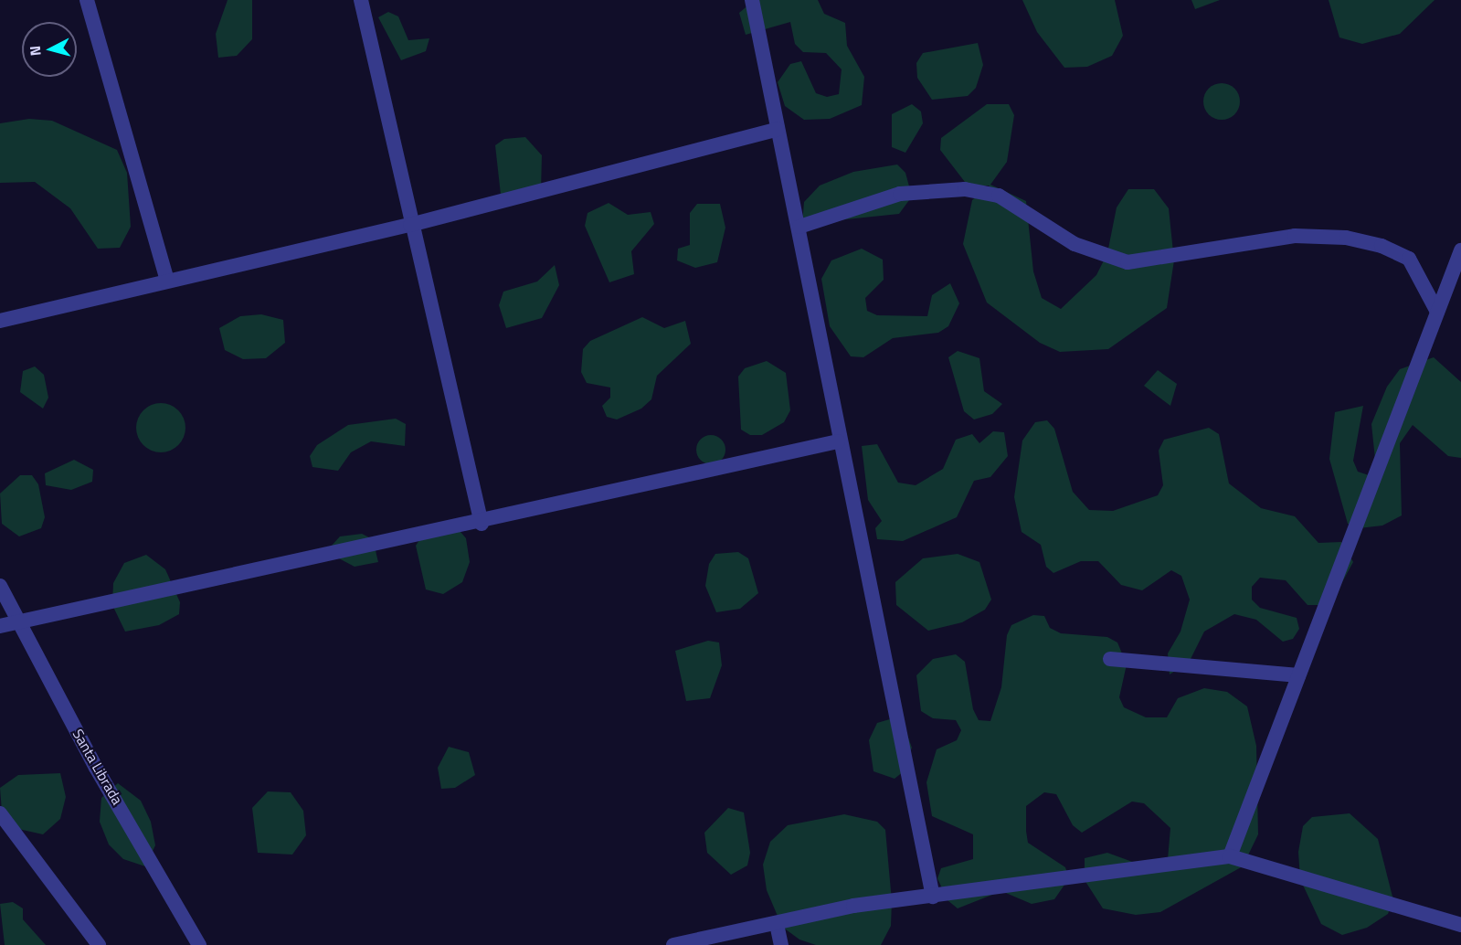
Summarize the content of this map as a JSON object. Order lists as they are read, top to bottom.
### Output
{
  "streets": {
    "street": ["Santa Librada"]
  },
  "north": "left"
}
